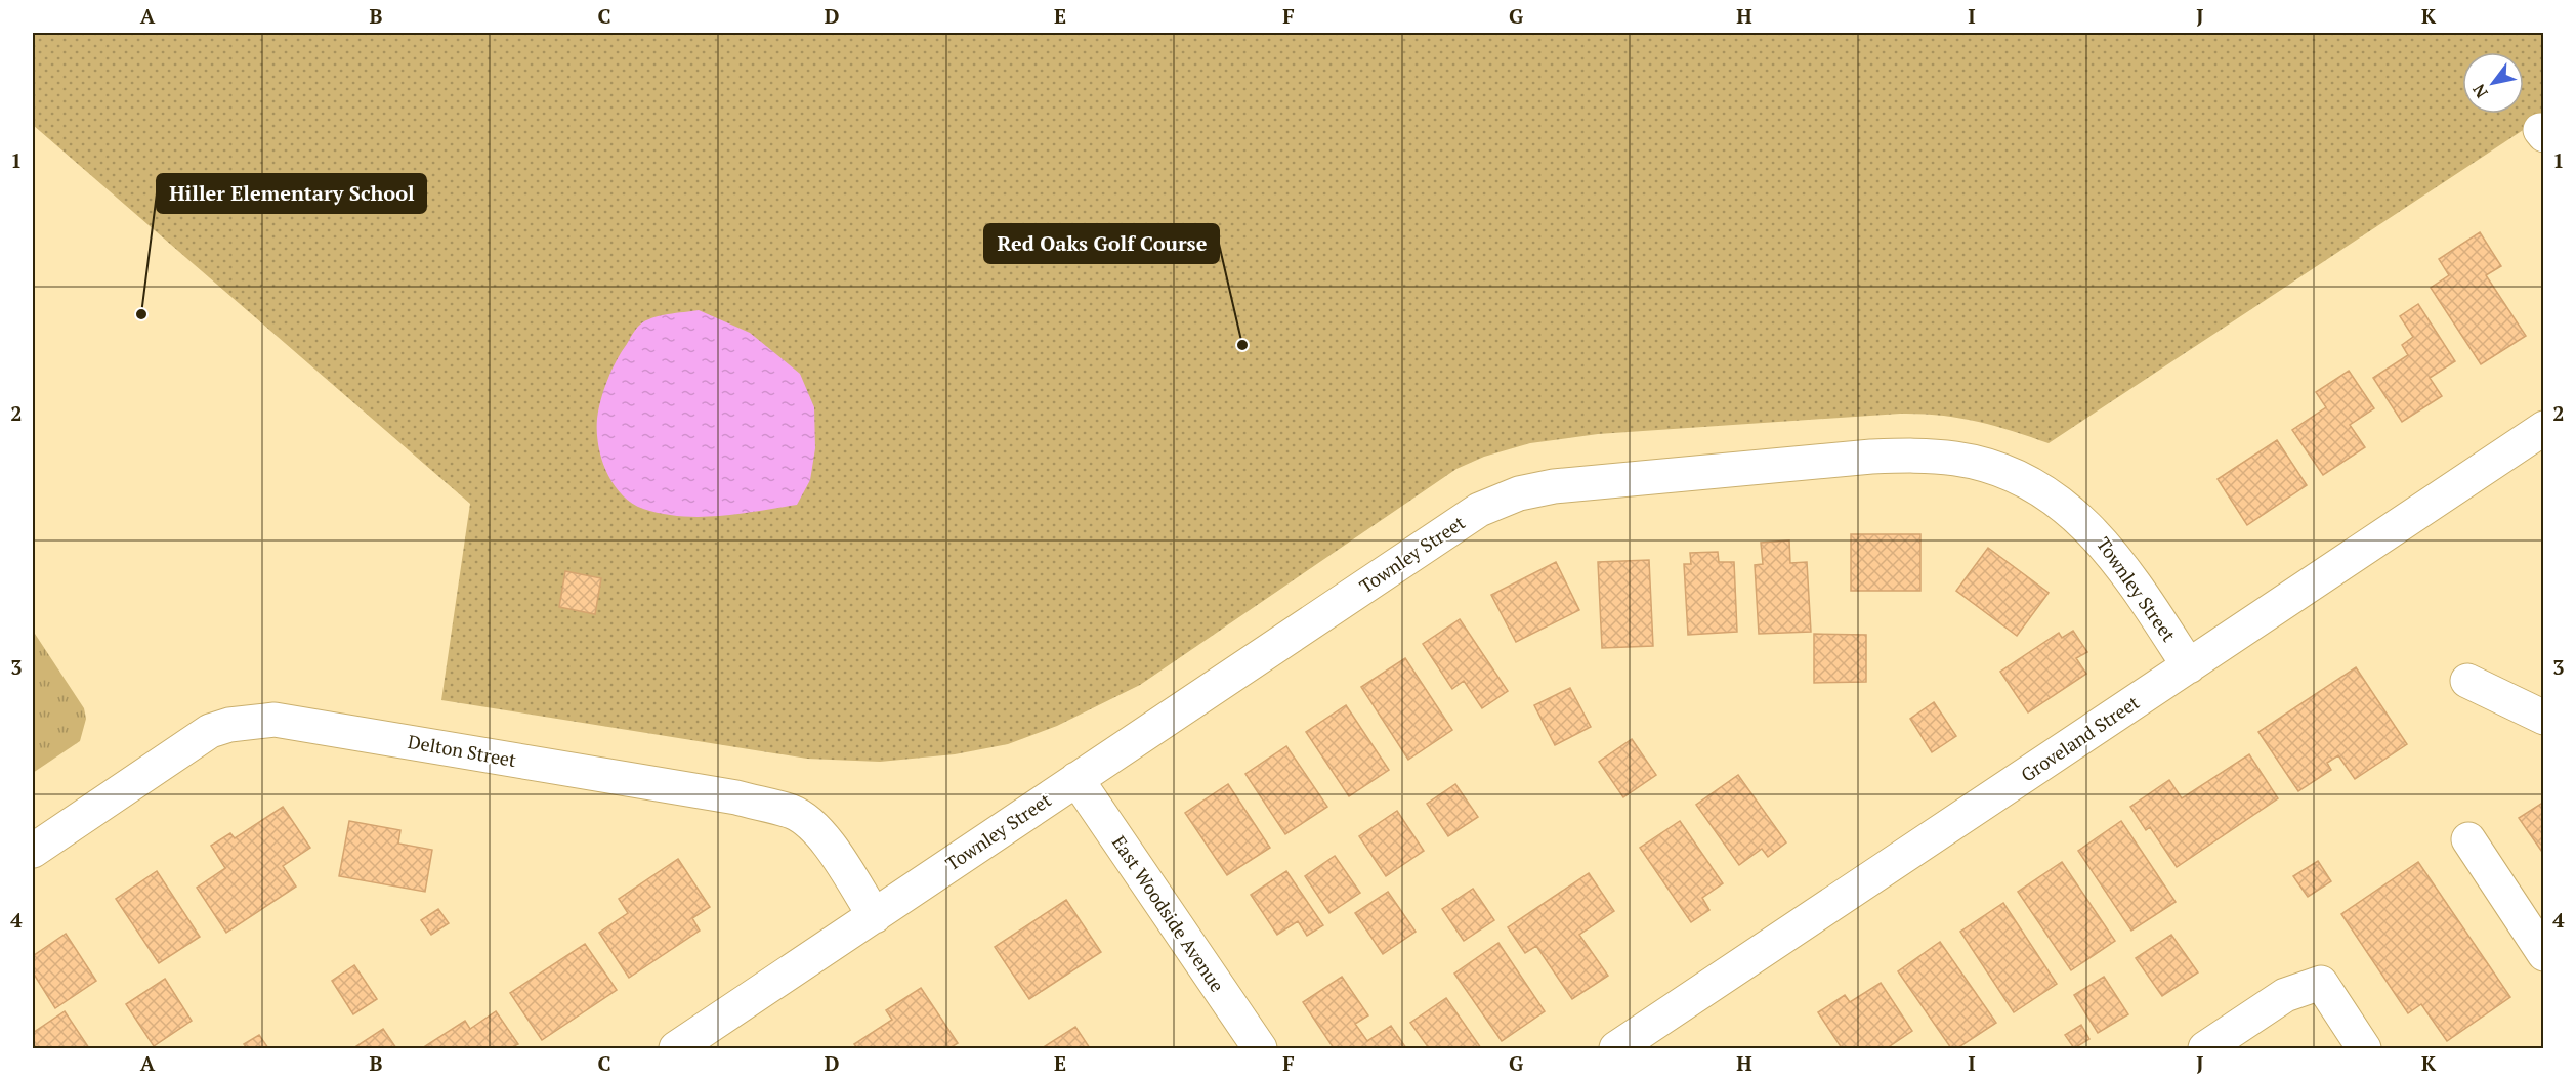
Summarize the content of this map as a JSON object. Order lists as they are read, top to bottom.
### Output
{
  "streets": {
    "street": [
      "Townley Street",
      "Groveland Street",
      "Delton Street",
      "East Woodside Avenue"
    ]
  },
  "crossings": [
    ["Townley Street", "Groveland Street"],
    ["Townley Street", "Delton Street"],
    ["Townley Street", "East Woodside Avenue"]
  ],
  "places": ["Hiller Elementary School", "Red Oaks Golf Course"],
  "north": "bottom left",
  "grid": {
    "columns": [
      "A",
      "B",
      "C",
      "D",
      "E",
      "F",
      "G",
      "H",
      "I",
      "J",
      "K"
    ],
    "rows": [
      "1",
      "2",
      "3",
      "4"
    ]
  }
}
